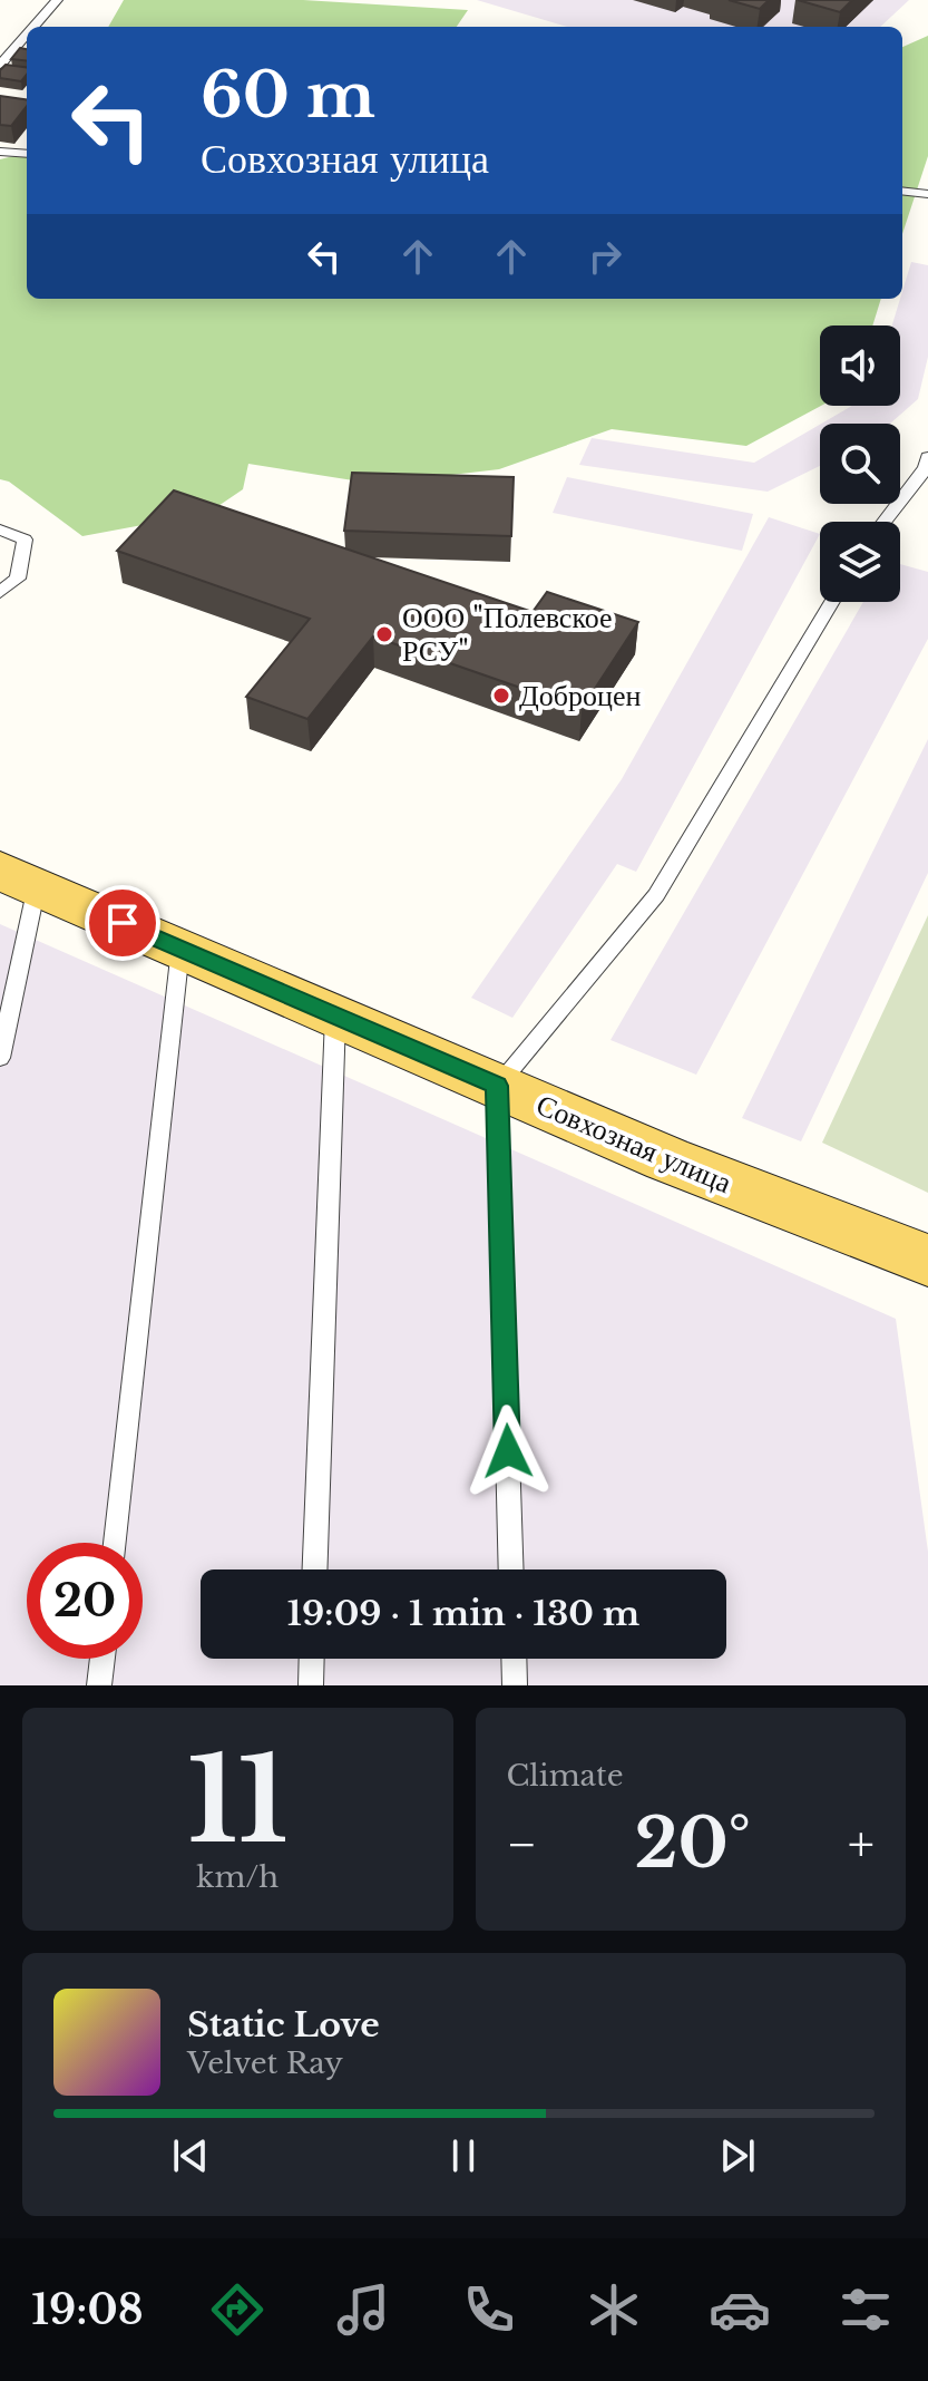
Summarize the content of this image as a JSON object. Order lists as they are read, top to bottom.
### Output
{
  "streets": {
    "main road": ["Совхозная улица"]
  },
  "places": ["ООО \"Полевское РСУ\"", "Доброцен"],
  "page": {
    "turn": ["60 m", "Совхозная улица"],
    "limit": "20",
    "trip": "19:09 · 1 min · 130 m",
    "tile": [
      ["11", "km/h"],
      "Climate"
    ],
    "heat": ["−", "20°", "+"],
    "song": ["Static Love", "Velvet Ray"],
    "tabs": "19:08"
  }
}
